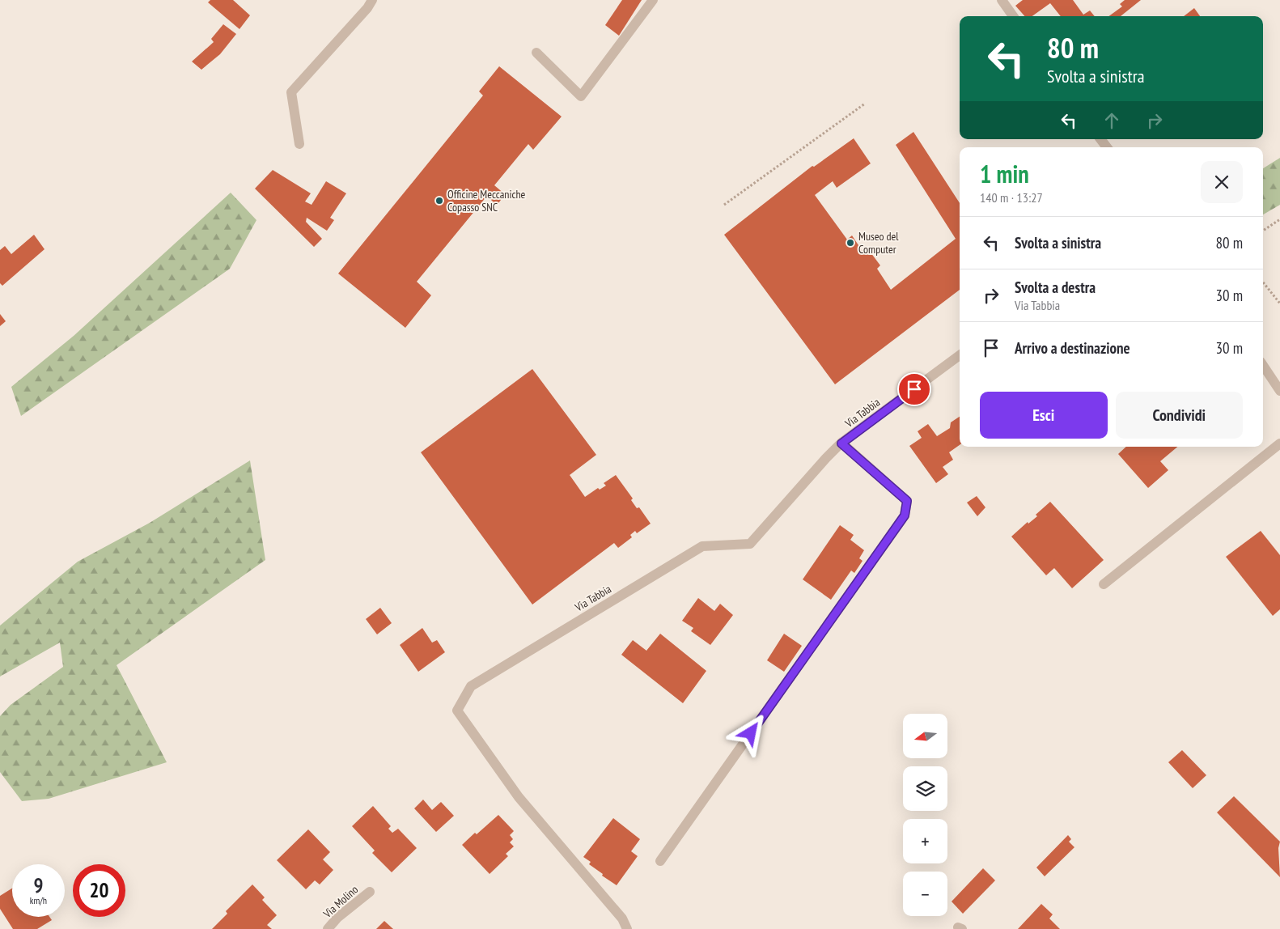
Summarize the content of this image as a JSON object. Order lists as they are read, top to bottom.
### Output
{
  "streets": {
    "street": ["Via Tabbia", "Via Molino"]
  },
  "places": ["Officine Meccaniche Copasso SNC", "Museo del Computer"],
  "north": "left",
  "page": {
    "turn": ["80 m", "Svolta a sinistra"],
    "heading": ["1 min", "140 m · 13:27"],
    "list": [
      {
        "name": "Svolta a sinistra",
        "value": "80 m"
      },
      {
        "name": "Svolta a destra",
        "note": "Via Tabbia",
        "value": "30 m"
      },
      {
        "name": "Arrivo a destinazione",
        "value": "30 m"
      }
    ],
    "buttons": ["Esci", "Condividi"],
    "map_buttons": ["+", "−"],
    "speed": "9 km/h",
    "limit": "20"
  }
}
